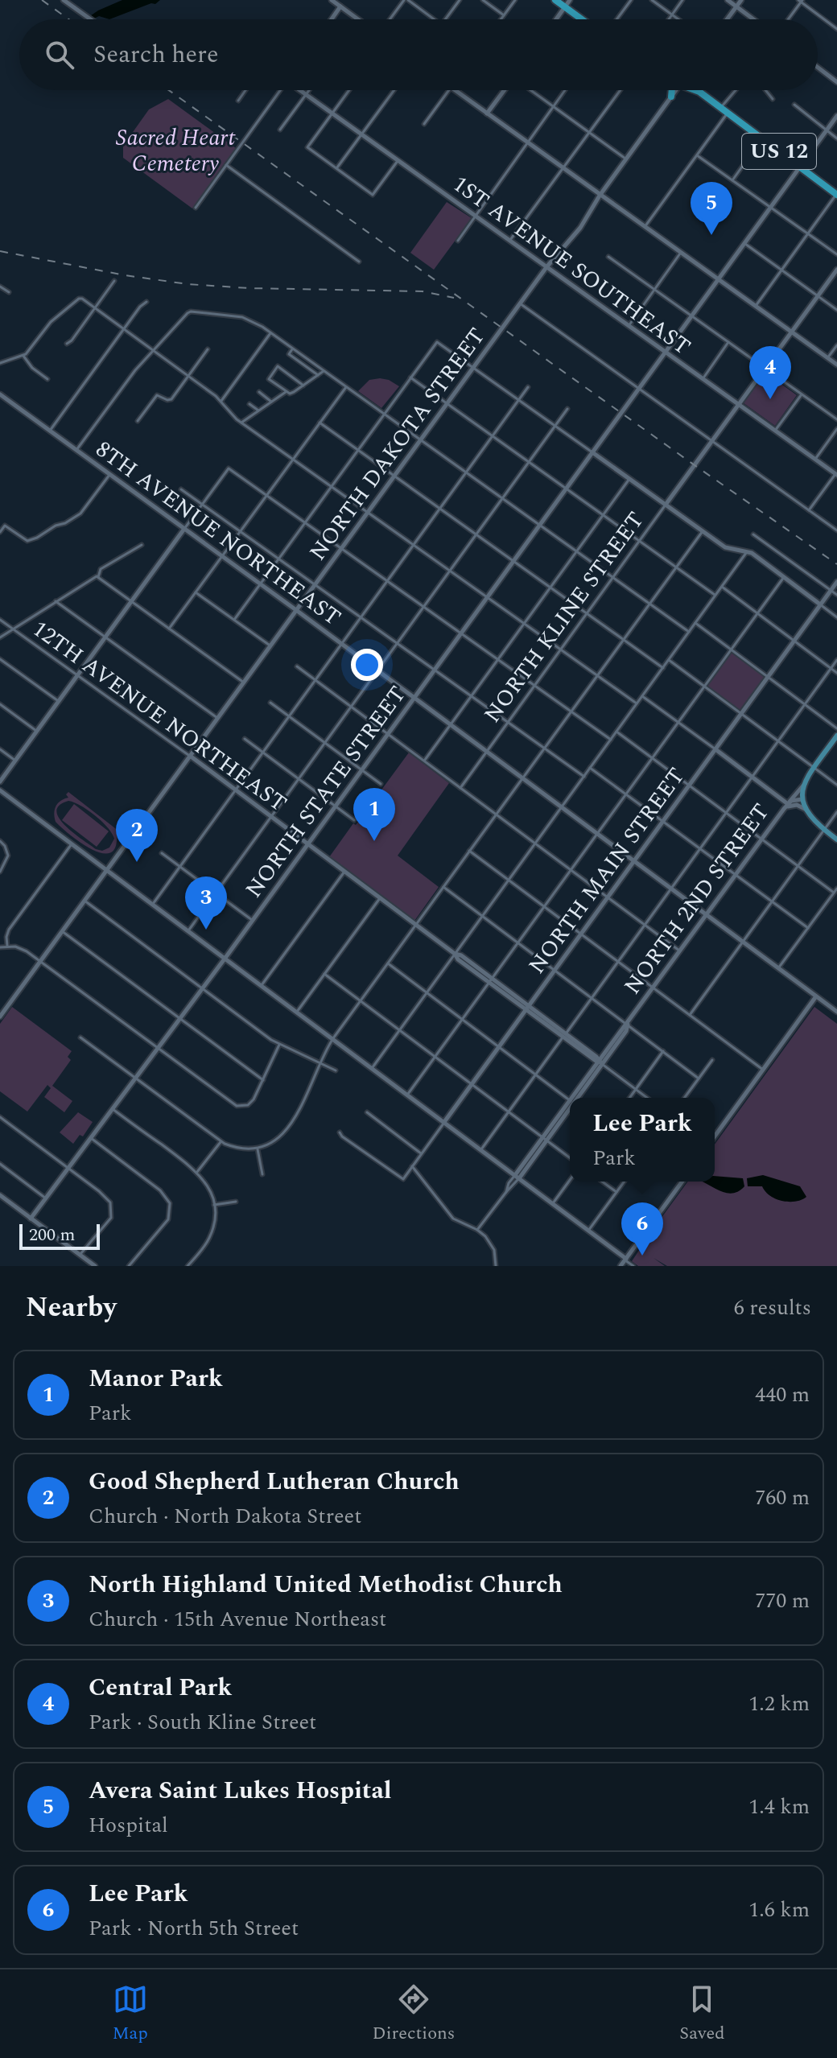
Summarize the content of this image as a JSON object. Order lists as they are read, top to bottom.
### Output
{
  "streets": {
    "highway": ["US 12"],
    "main road": ["NORTH 2ND STREET"],
    "street": [
      "1ST AVENUE SOUTHEAST",
      "NORTH DAKOTA STREET",
      "8TH AVENUE NORTHEAST",
      "NORTH KLINE STREET",
      "12TH AVENUE NORTHEAST",
      "NORTH STATE STREET",
      "NORTH MAIN STREET"
    ]
  },
  "crossings": [
    ["US 12", "NORTH STATE STREET"],
    ["1ST AVENUE SOUTHEAST", "NORTH DAKOTA STREET"],
    ["1ST AVENUE SOUTHEAST", "NORTH KLINE STREET"],
    ["1ST AVENUE SOUTHEAST", "NORTH STATE STREET"],
    ["NORTH DAKOTA STREET", "8TH AVENUE NORTHEAST"],
    ["NORTH DAKOTA STREET", "12TH AVENUE NORTHEAST"],
    ["8TH AVENUE NORTHEAST", "NORTH KLINE STREET"],
    ["8TH AVENUE NORTHEAST", "NORTH STATE STREET"],
    ["8TH AVENUE NORTHEAST", "NORTH MAIN STREET"],
    ["8TH AVENUE NORTHEAST", "NORTH 2ND STREET"],
    ["12TH AVENUE NORTHEAST", "NORTH STATE STREET"],
    ["12TH AVENUE NORTHEAST", "NORTH MAIN STREET"],
    ["12TH AVENUE NORTHEAST", "NORTH 2ND STREET"]
  ],
  "parks": ["Sacred Heart Cemetery"],
  "scale_bar": "200 m",
  "page": {
    "search": "Search here",
    "pins": [
      "5",
      "4",
      "1",
      "2",
      "3",
      "6"
    ],
    "popup": ["Lee Park", "Park"],
    "scale": "200 m",
    "heading": ["Nearby", "6 results"],
    "list": [
      {
        "mark": "1",
        "name": "Manor Park",
        "note": "Park",
        "value": "440 m"
      },
      {
        "mark": "2",
        "name": "Good Shepherd Lutheran Church",
        "note": "Church · North Dakota Street",
        "value": "760 m"
      },
      {
        "mark": "3",
        "name": "North Highland United Methodist Church",
        "note": "Church · 15th Avenue Northeast",
        "value": "770 m"
      },
      {
        "mark": "4",
        "name": "Central Park",
        "note": "Park · South Kline Street",
        "value": "1.2 km"
      },
      {
        "mark": "5",
        "name": "Avera Saint Lukes Hospital",
        "note": "Hospital",
        "value": "1.4 km"
      },
      {
        "mark": "6",
        "name": "Lee Park",
        "note": "Park · North 5th Street",
        "value": "1.6 km"
      }
    ],
    "nav": ["Map", "Directions", "Saved"]
  }
}
